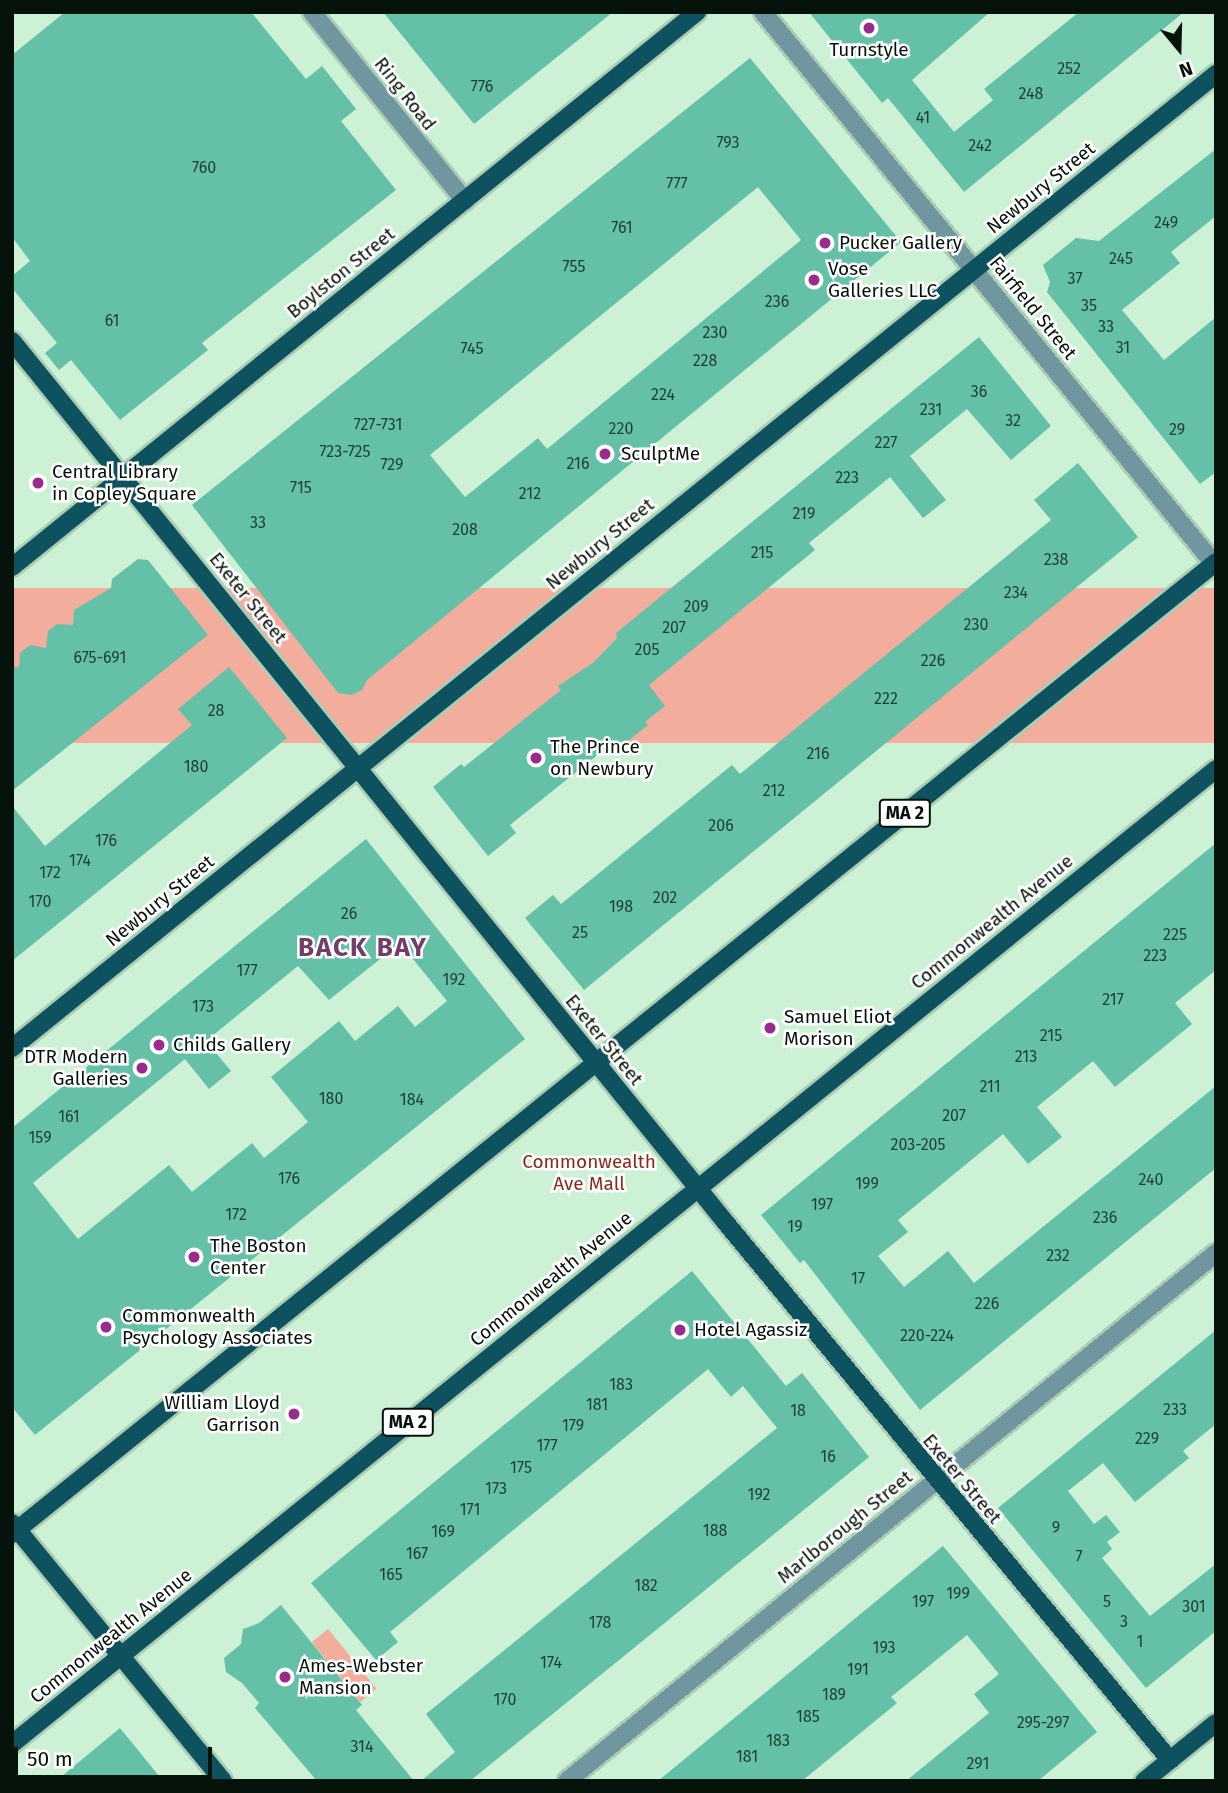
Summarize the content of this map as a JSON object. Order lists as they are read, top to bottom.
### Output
{
  "streets": {
    "main road": [
      "Newbury Street",
      "Boylston Street",
      "Exeter Street",
      "MA 2",
      "Commonwealth Avenue"
    ],
    "street": ["Ring Road", "Fairfield Street", "Marlborough Street"]
  },
  "crossings": [
    ["Ring Road", "Boylston Street"],
    ["Newbury Street", "Fairfield Street"],
    ["Newbury Street", "Exeter Street"],
    ["Boylston Street", "Exeter Street"],
    ["Fairfield Street", "MA 2"],
    ["Exeter Street", "MA 2"],
    ["Exeter Street", "Commonwealth Avenue"],
    ["Exeter Street", "Marlborough Street"]
  ],
  "districts": ["BACK BAY"],
  "parks": ["Commonwealth Ave Mall"],
  "places": [
    "Turnstyle",
    "Pucker Gallery",
    "Vose Galleries LLC",
    "SculptMe",
    "Central Library in Copley Square",
    "The Prince on Newbury",
    "Samuel Eliot Morison",
    "Childs Gallery",
    "DTR Modern Galleries",
    "The Boston Center",
    "Commonwealth Psychology Associates",
    "Hotel Agassiz",
    "William Lloyd Garrison",
    "Ames-Webster Mansion"
  ],
  "house_numbers": [
    "252",
    "776",
    "248",
    "41",
    "793",
    "242",
    "760",
    "777",
    "249",
    "761",
    "245",
    "755",
    "37",
    "236",
    "35",
    "61",
    "33",
    "230",
    "31",
    "745",
    "228",
    "36",
    "224",
    "231",
    "32",
    "727-731",
    "220",
    "29",
    "227",
    "723-725",
    "216",
    "729",
    "223",
    "715",
    "212",
    "219",
    "33",
    "208",
    "215",
    "238",
    "234",
    "209",
    "230",
    "207",
    "205",
    "675-691",
    "226",
    "222",
    "28",
    "216",
    "180",
    "212",
    "206",
    "176",
    "174",
    "172",
    "202",
    "170",
    "198",
    "26",
    "25",
    "225",
    "223",
    "177",
    "192",
    "217",
    "173",
    "215",
    "213",
    "211",
    "180",
    "184",
    "207",
    "161",
    "159",
    "203-205",
    "176",
    "240",
    "199",
    "197",
    "172",
    "236",
    "19",
    "232",
    "17",
    "226",
    "220-224",
    "183",
    "181",
    "233",
    "18",
    "179",
    "229",
    "177",
    "16",
    "175",
    "173",
    "192",
    "171",
    "9",
    "188",
    "169",
    "167",
    "7",
    "165",
    "182",
    "199",
    "197",
    "5",
    "301",
    "3",
    "178",
    "1",
    "193",
    "174",
    "191",
    "189",
    "170",
    "185",
    "295-297",
    "183",
    "314",
    "181",
    "291"
  ],
  "scale_bar": "50 m",
  "north": "bottom"
}
